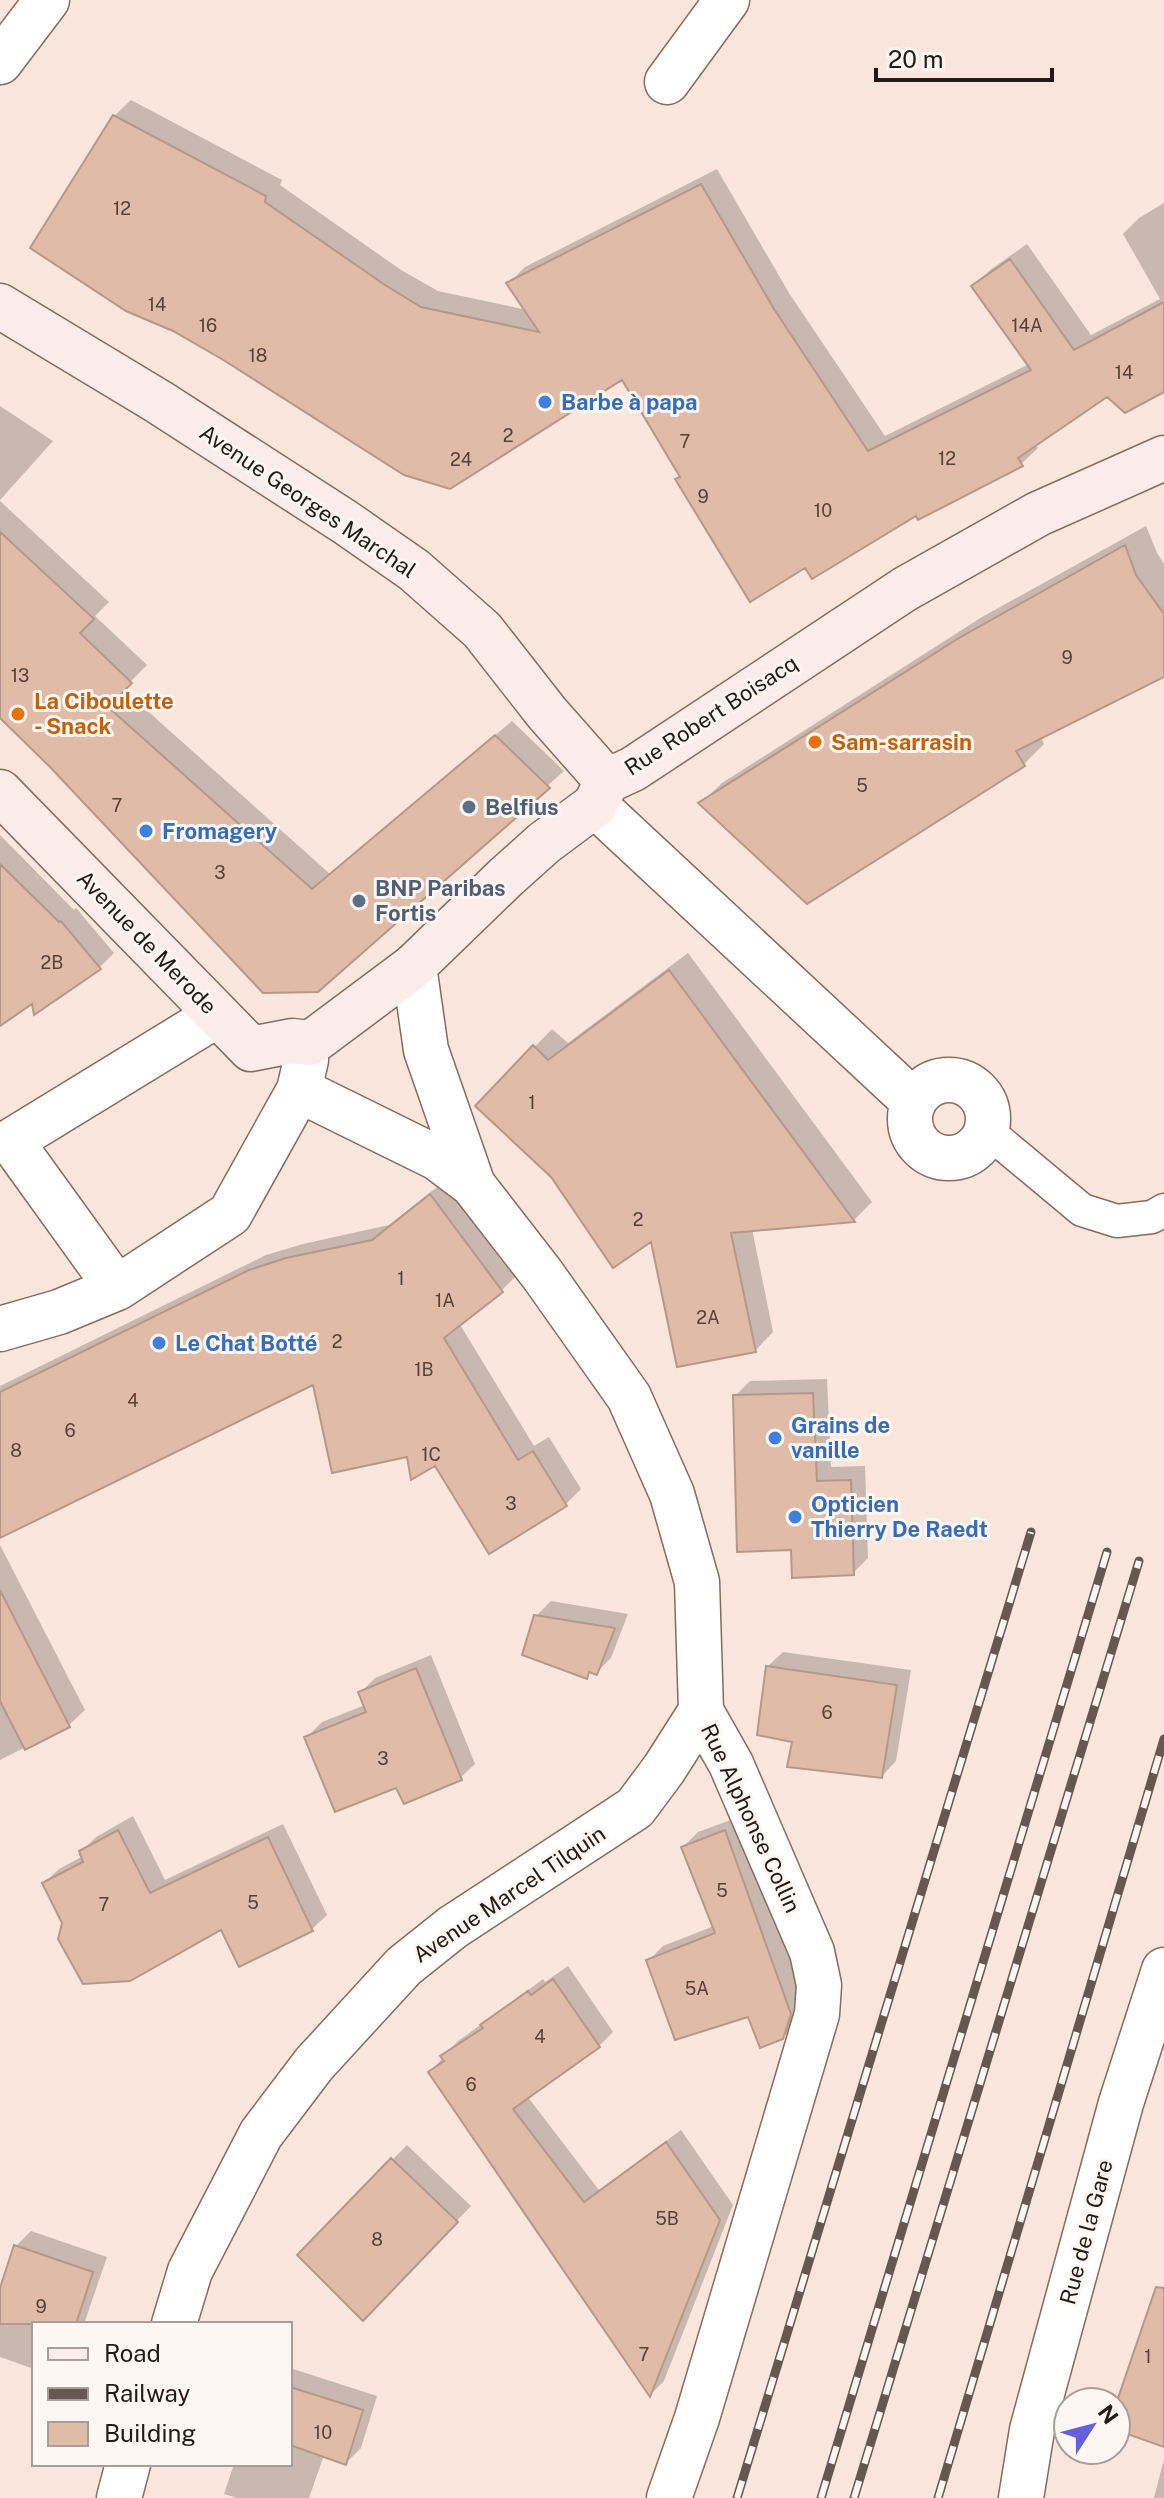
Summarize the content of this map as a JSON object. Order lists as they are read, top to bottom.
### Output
{
  "streets": {
    "street": [
      "Avenue Georges Marchal",
      "Rue Robert Boisacq",
      "Avenue de Merode",
      "Rue Alphonse Collin",
      "Avenue Marcel Tilquin",
      "Rue de la Gare"
    ]
  },
  "crossings": [
    ["Avenue Georges Marchal", "Rue Robert Boisacq"],
    ["Rue Robert Boisacq", "Avenue de Merode"],
    ["Rue Alphonse Collin", "Avenue Marcel Tilquin"]
  ],
  "places": [
    "Barbe à papa",
    "La Ciboulette - Snack",
    "Sam-sarrasin",
    "Belfius",
    "Fromagery",
    "BNP Paribas Fortis",
    "Le Chat Botté",
    "Grains de vanille",
    "Opticien Thierry De Raedt"
  ],
  "house_numbers": [
    "12",
    "14",
    "16",
    "14A",
    "18",
    "14",
    "2",
    "7",
    "12",
    "24",
    "9",
    "10",
    "9",
    "13",
    "5",
    "7",
    "3",
    "2B",
    "1",
    "2",
    "1",
    "1A",
    "2A",
    "2",
    "1B",
    "4",
    "6",
    "8",
    "1C",
    "3",
    "6",
    "3",
    "5",
    "5",
    "7",
    "5A",
    "4",
    "6",
    "5B",
    "8",
    "9",
    "7",
    "1",
    "10"
  ],
  "legend": ["Road", "Railway", "Building"],
  "scale_bar": "20 m",
  "north": "top right"
}
